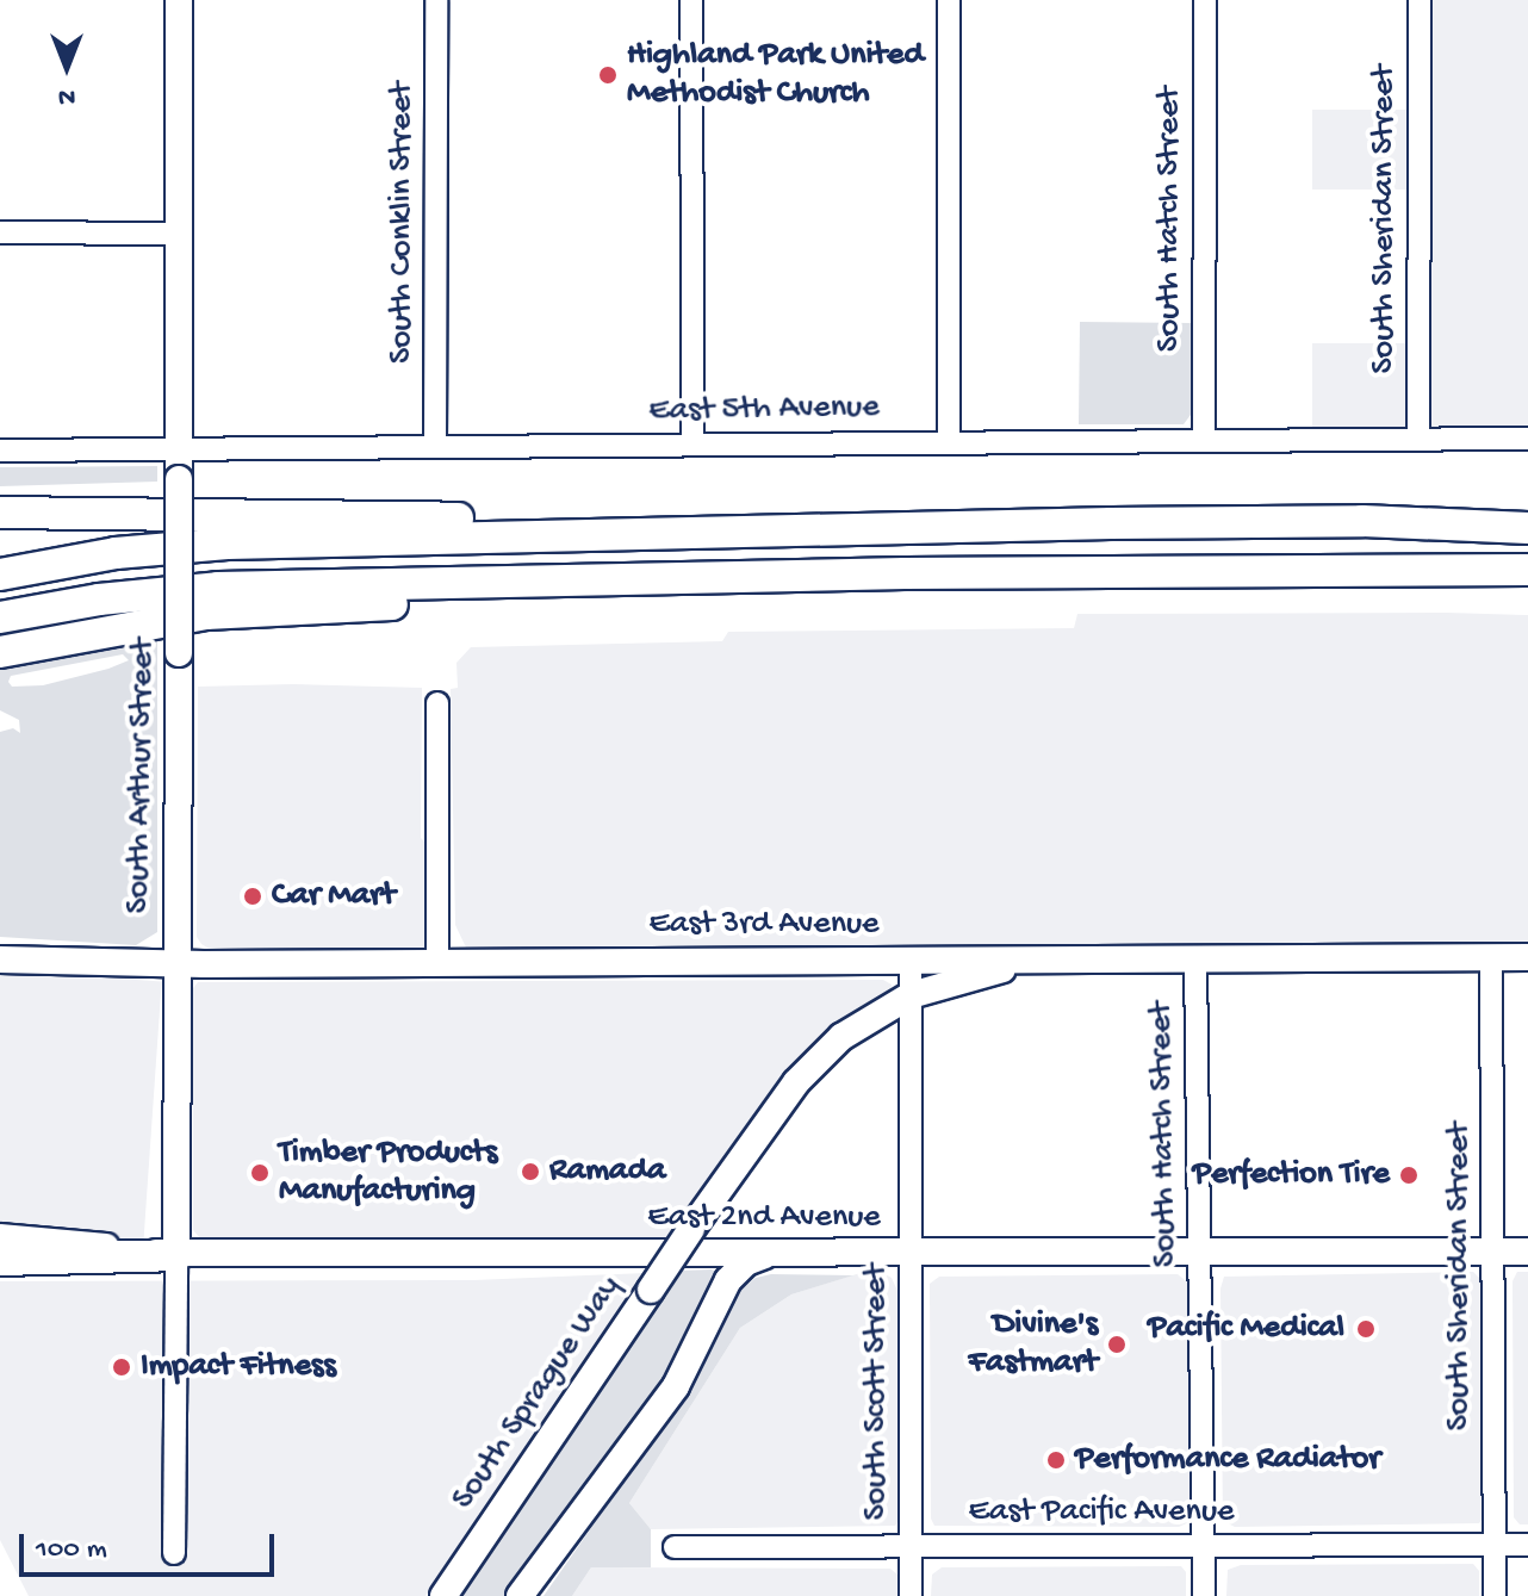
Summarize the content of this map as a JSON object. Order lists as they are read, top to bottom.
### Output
{
  "streets": {
    "main road": [
      "South Arthur Street",
      "East 3rd Avenue",
      "East 2nd Avenue",
      "South Sprague Way"
    ],
    "street": [
      "South Hatch Street",
      "South Sheridan Street",
      "South Conklin Street",
      "East 5th Avenue",
      "South Scott Street",
      "East Pacific Avenue"
    ]
  },
  "crossings": [
    ["South Hatch Street", "East 5th Avenue"],
    ["South Hatch Street", "East 3rd Avenue"],
    ["South Hatch Street", "East 2nd Avenue"],
    ["South Hatch Street", "East Pacific Avenue"],
    ["South Sheridan Street", "East 5th Avenue"],
    ["South Sheridan Street", "East 3rd Avenue"],
    ["South Sheridan Street", "East 2nd Avenue"],
    ["South Sheridan Street", "East Pacific Avenue"],
    ["South Conklin Street", "East 5th Avenue"],
    ["East 5th Avenue", "South Arthur Street"],
    ["South Arthur Street", "East 3rd Avenue"],
    ["South Arthur Street", "East 2nd Avenue"],
    ["East 3rd Avenue", "South Scott Street"],
    ["East 3rd Avenue", "South Sprague Way"],
    ["East 2nd Avenue", "South Scott Street"],
    ["South Scott Street", "South Sprague Way"],
    ["South Scott Street", "East Pacific Avenue"]
  ],
  "places": [
    "Highland Park United Methodist Church",
    "Car Mart",
    "Ramada",
    "Timber Products Manufacturing",
    "Perfection Tire",
    "Pacific Medical",
    "Divine's Fastmart",
    "Impact Fitness",
    "Performance Radiator"
  ],
  "scale_bar": "100 m",
  "north": "bottom"
}
